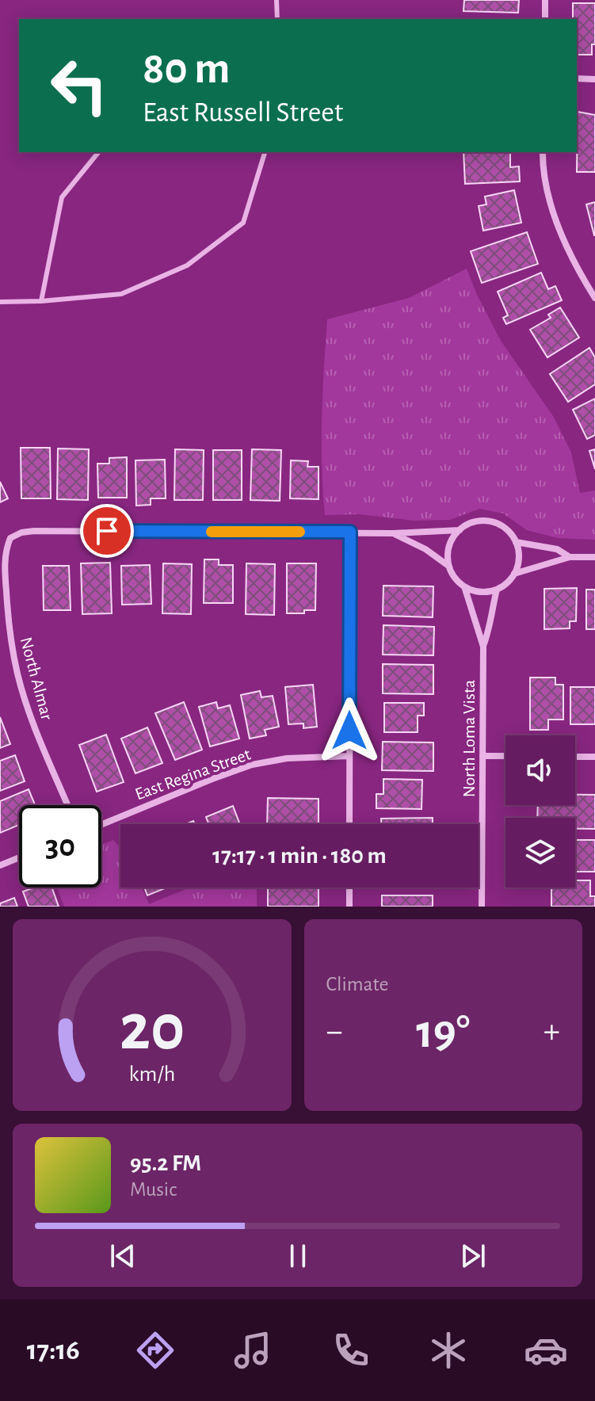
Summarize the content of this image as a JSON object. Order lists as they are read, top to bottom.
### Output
{
  "streets": {
    "street": ["North Almar", "North Loma Vista", "East Regina Street"]
  },
  "page": {
    "turn": ["80 m", "East Russell Street"],
    "limit": "30",
    "trip": "17:17 · 1 min · 180 m",
    "tile": "Climate",
    "heat": ["−", "19°", "+"],
    "song": ["95.2 FM", "Music"],
    "tabs": "17:16",
    "gauge": ["20", "km/h"]
  }
}
